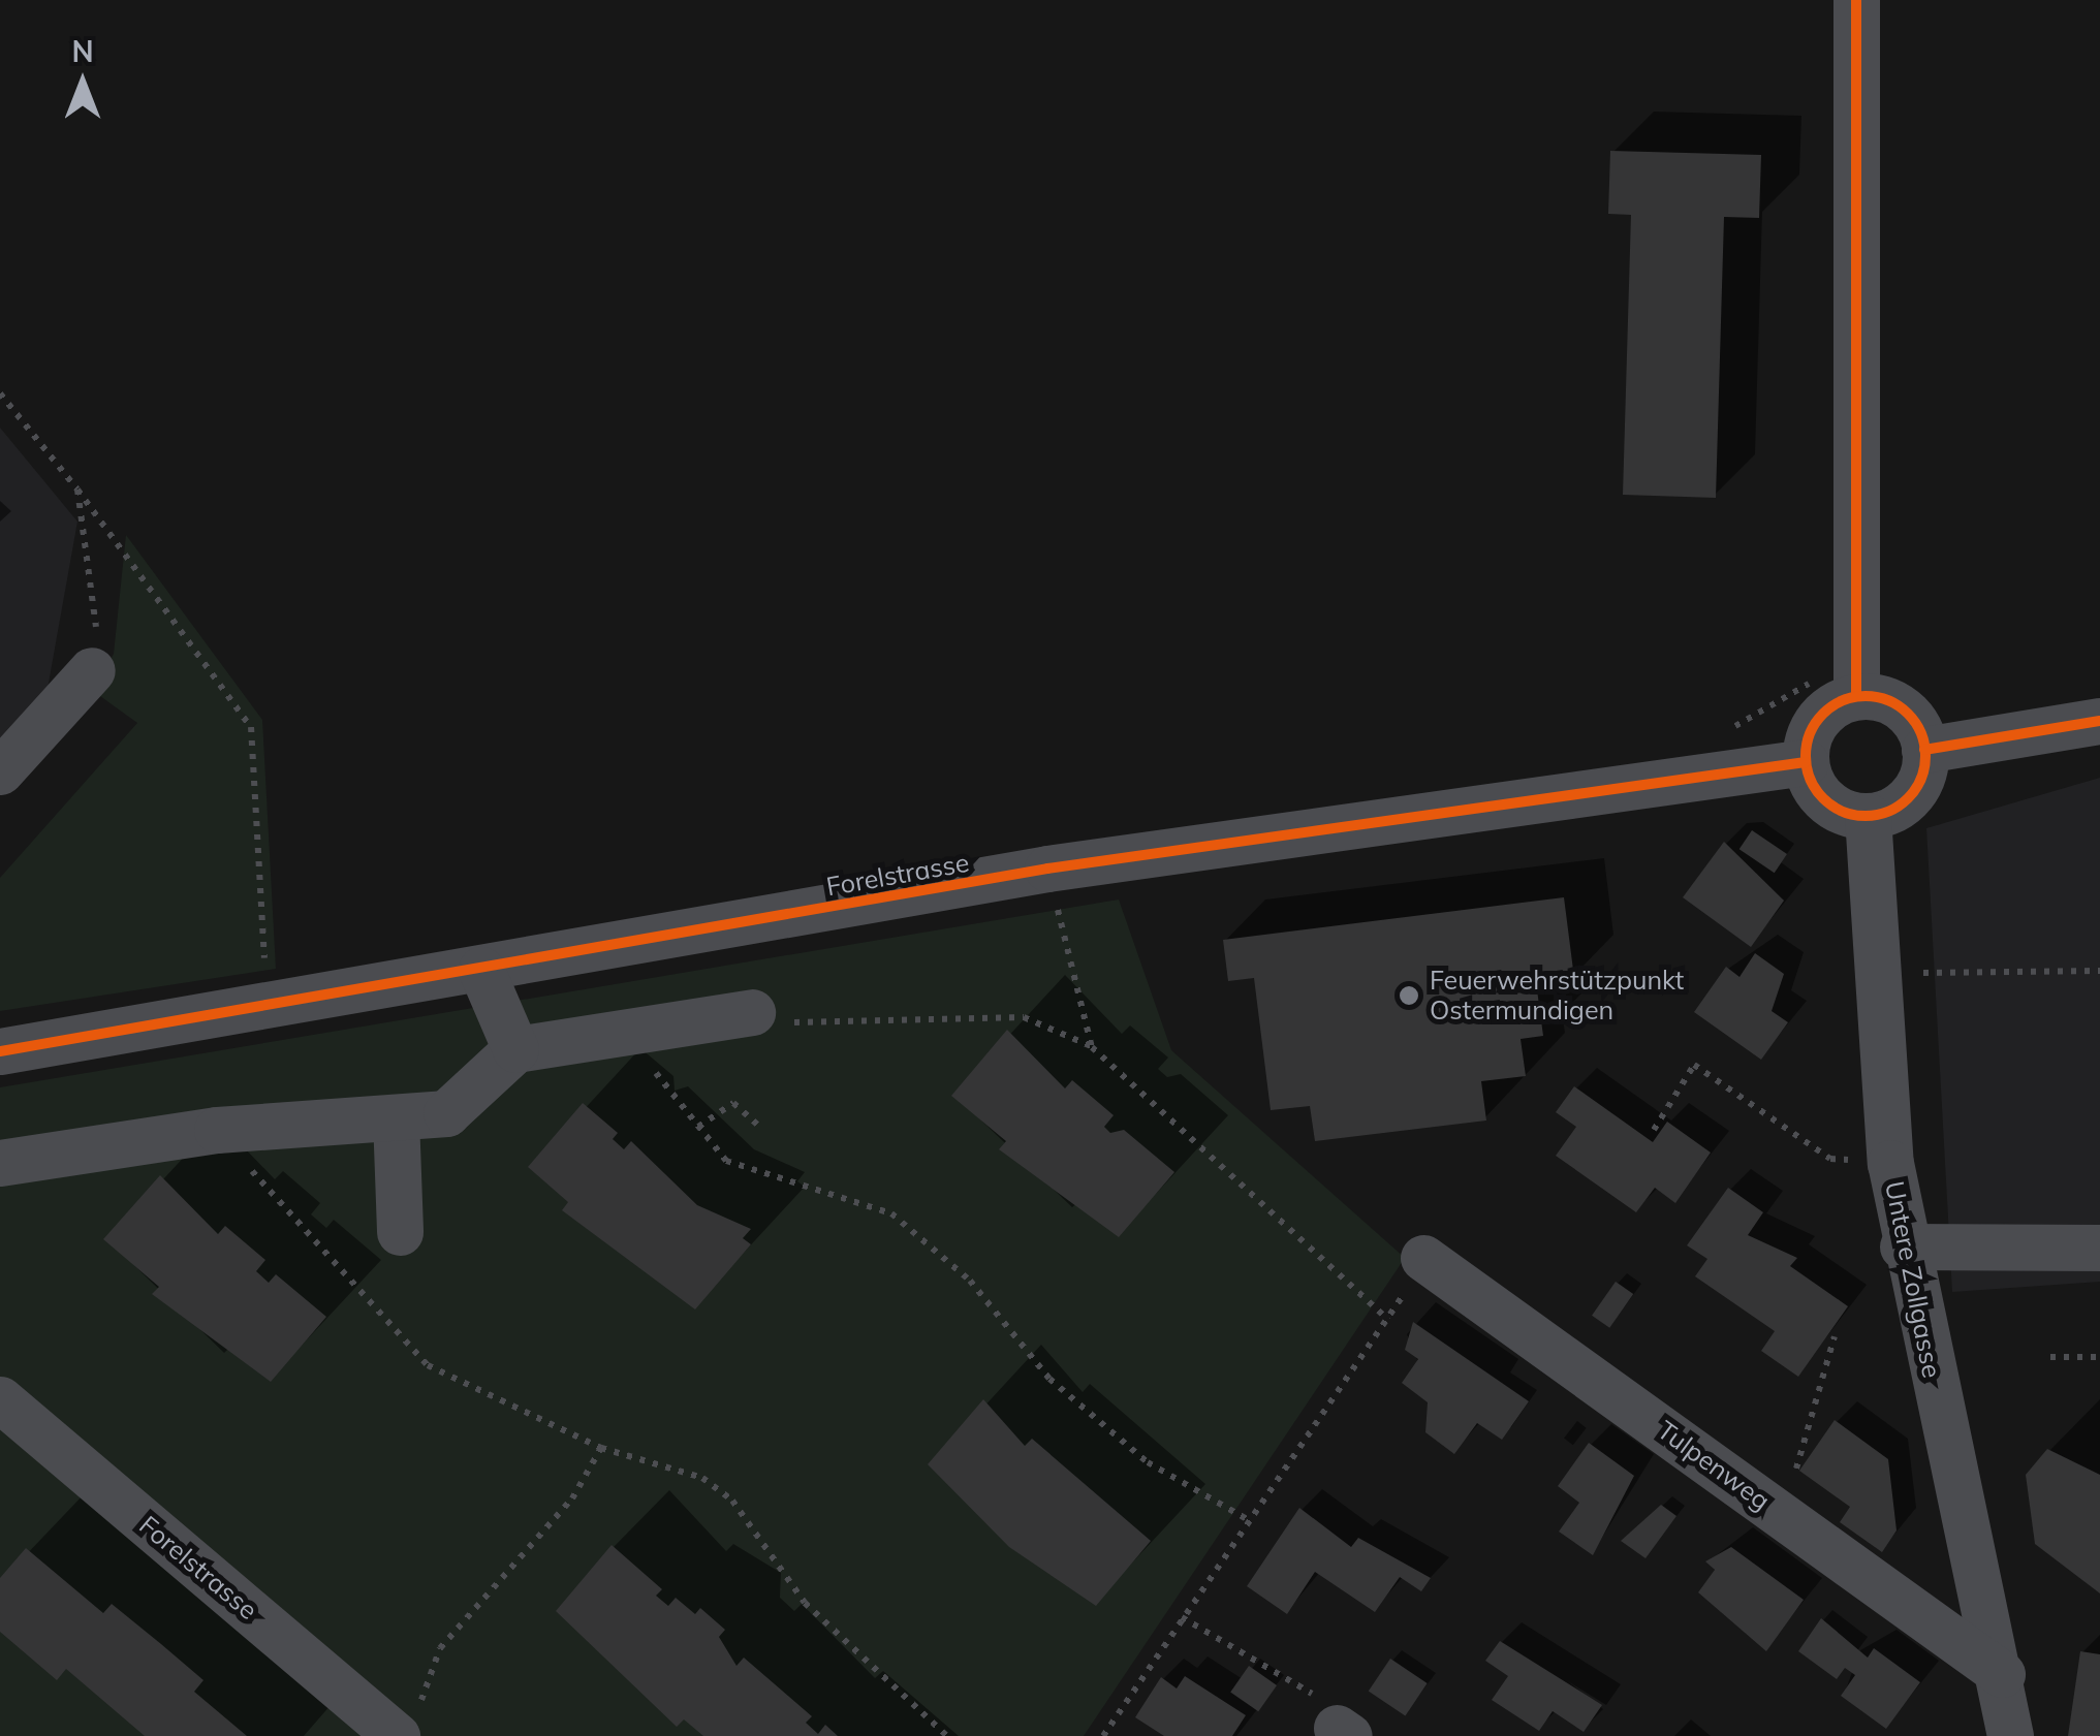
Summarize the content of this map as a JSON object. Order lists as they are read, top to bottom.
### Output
{
  "streets": {
    "street": ["Forelstrasse", "Untere Zollgasse", "Tulpenweg"]
  },
  "crossings": [
    ["Forelstrasse", "Untere Zollgasse"],
    ["Untere Zollgasse", "Tulpenweg"]
  ],
  "places": ["Feuerwehrstützpunkt Ostermundigen"],
  "north": "top"
}
